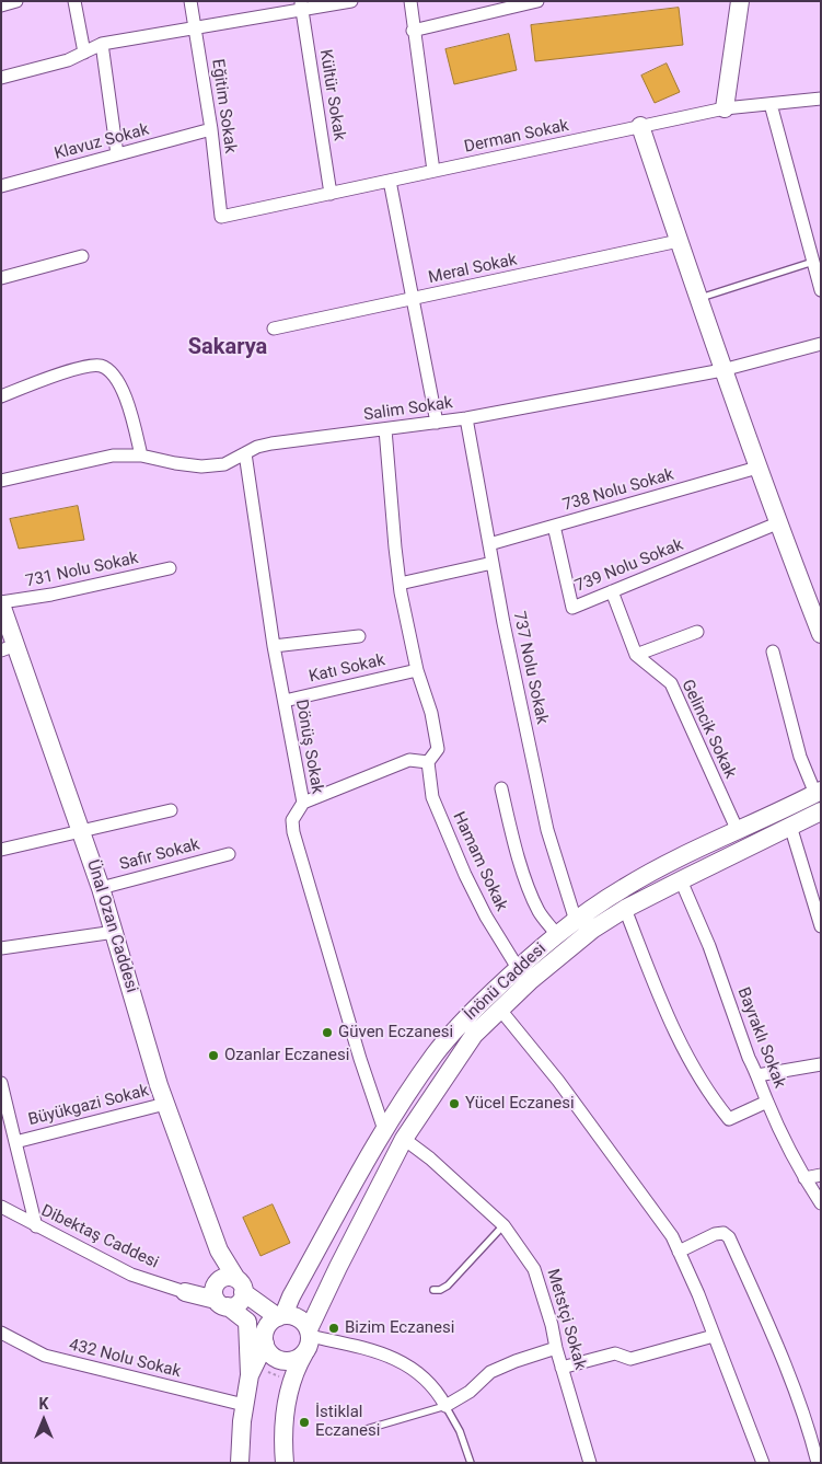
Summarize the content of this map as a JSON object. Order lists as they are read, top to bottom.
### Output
{
  "streets": {
    "main road": ["Ünal Ozan Caddesi", "İnönü Caddesi"],
    "street": [
      "Kültür Sokak",
      "Eğitim Sokak",
      "Derman Sokak",
      "Klavuz Sokak",
      "Meral Sokak",
      "Salim Sokak",
      "738 Nolu Sokak",
      "739 Nolu Sokak",
      "731 Nolu Sokak",
      "737 Nolu Sokak",
      "Katı Sokak",
      "Gelincik Sokak",
      "Dönüş Sokak",
      "Safir Sokak",
      "Hamam Sokak",
      "Bayraklı Sokak",
      "Büyükgazi Sokak",
      "Dibektaş Caddesi",
      "Metstçi Sokak",
      "432 Nolu Sokak"
    ]
  },
  "crossings": [
    ["Kültür Sokak", "Derman Sokak"],
    ["Eğitim Sokak", "Derman Sokak"],
    ["Eğitim Sokak", "Klavuz Sokak"],
    ["Salim Sokak", "737 Nolu Sokak"],
    ["Salim Sokak", "Dönüş Sokak"],
    ["738 Nolu Sokak", "739 Nolu Sokak"],
    ["738 Nolu Sokak", "737 Nolu Sokak"],
    ["731 Nolu Sokak", "Ünal Ozan Caddesi"],
    ["737 Nolu Sokak", "İnönü Caddesi"],
    ["Katı Sokak", "Dönüş Sokak"],
    ["Gelincik Sokak", "İnönü Caddesi"],
    ["Dönüş Sokak", "İnönü Caddesi"],
    ["Safir Sokak", "Ünal Ozan Caddesi"],
    ["Hamam Sokak", "İnönü Caddesi"],
    ["Ünal Ozan Caddesi", "Büyükgazi Sokak"],
    ["İnönü Caddesi", "Bayraklı Sokak"],
    ["İnönü Caddesi", "Metstçi Sokak"]
  ],
  "districts": ["Sakarya"],
  "places": [
    "Güven Eczanesi",
    "Ozanlar Eczanesi",
    "Yücel Eczanesi",
    "Bizim Eczanesi",
    "İstiklal Eczanesi"
  ],
  "north": "top"
}
